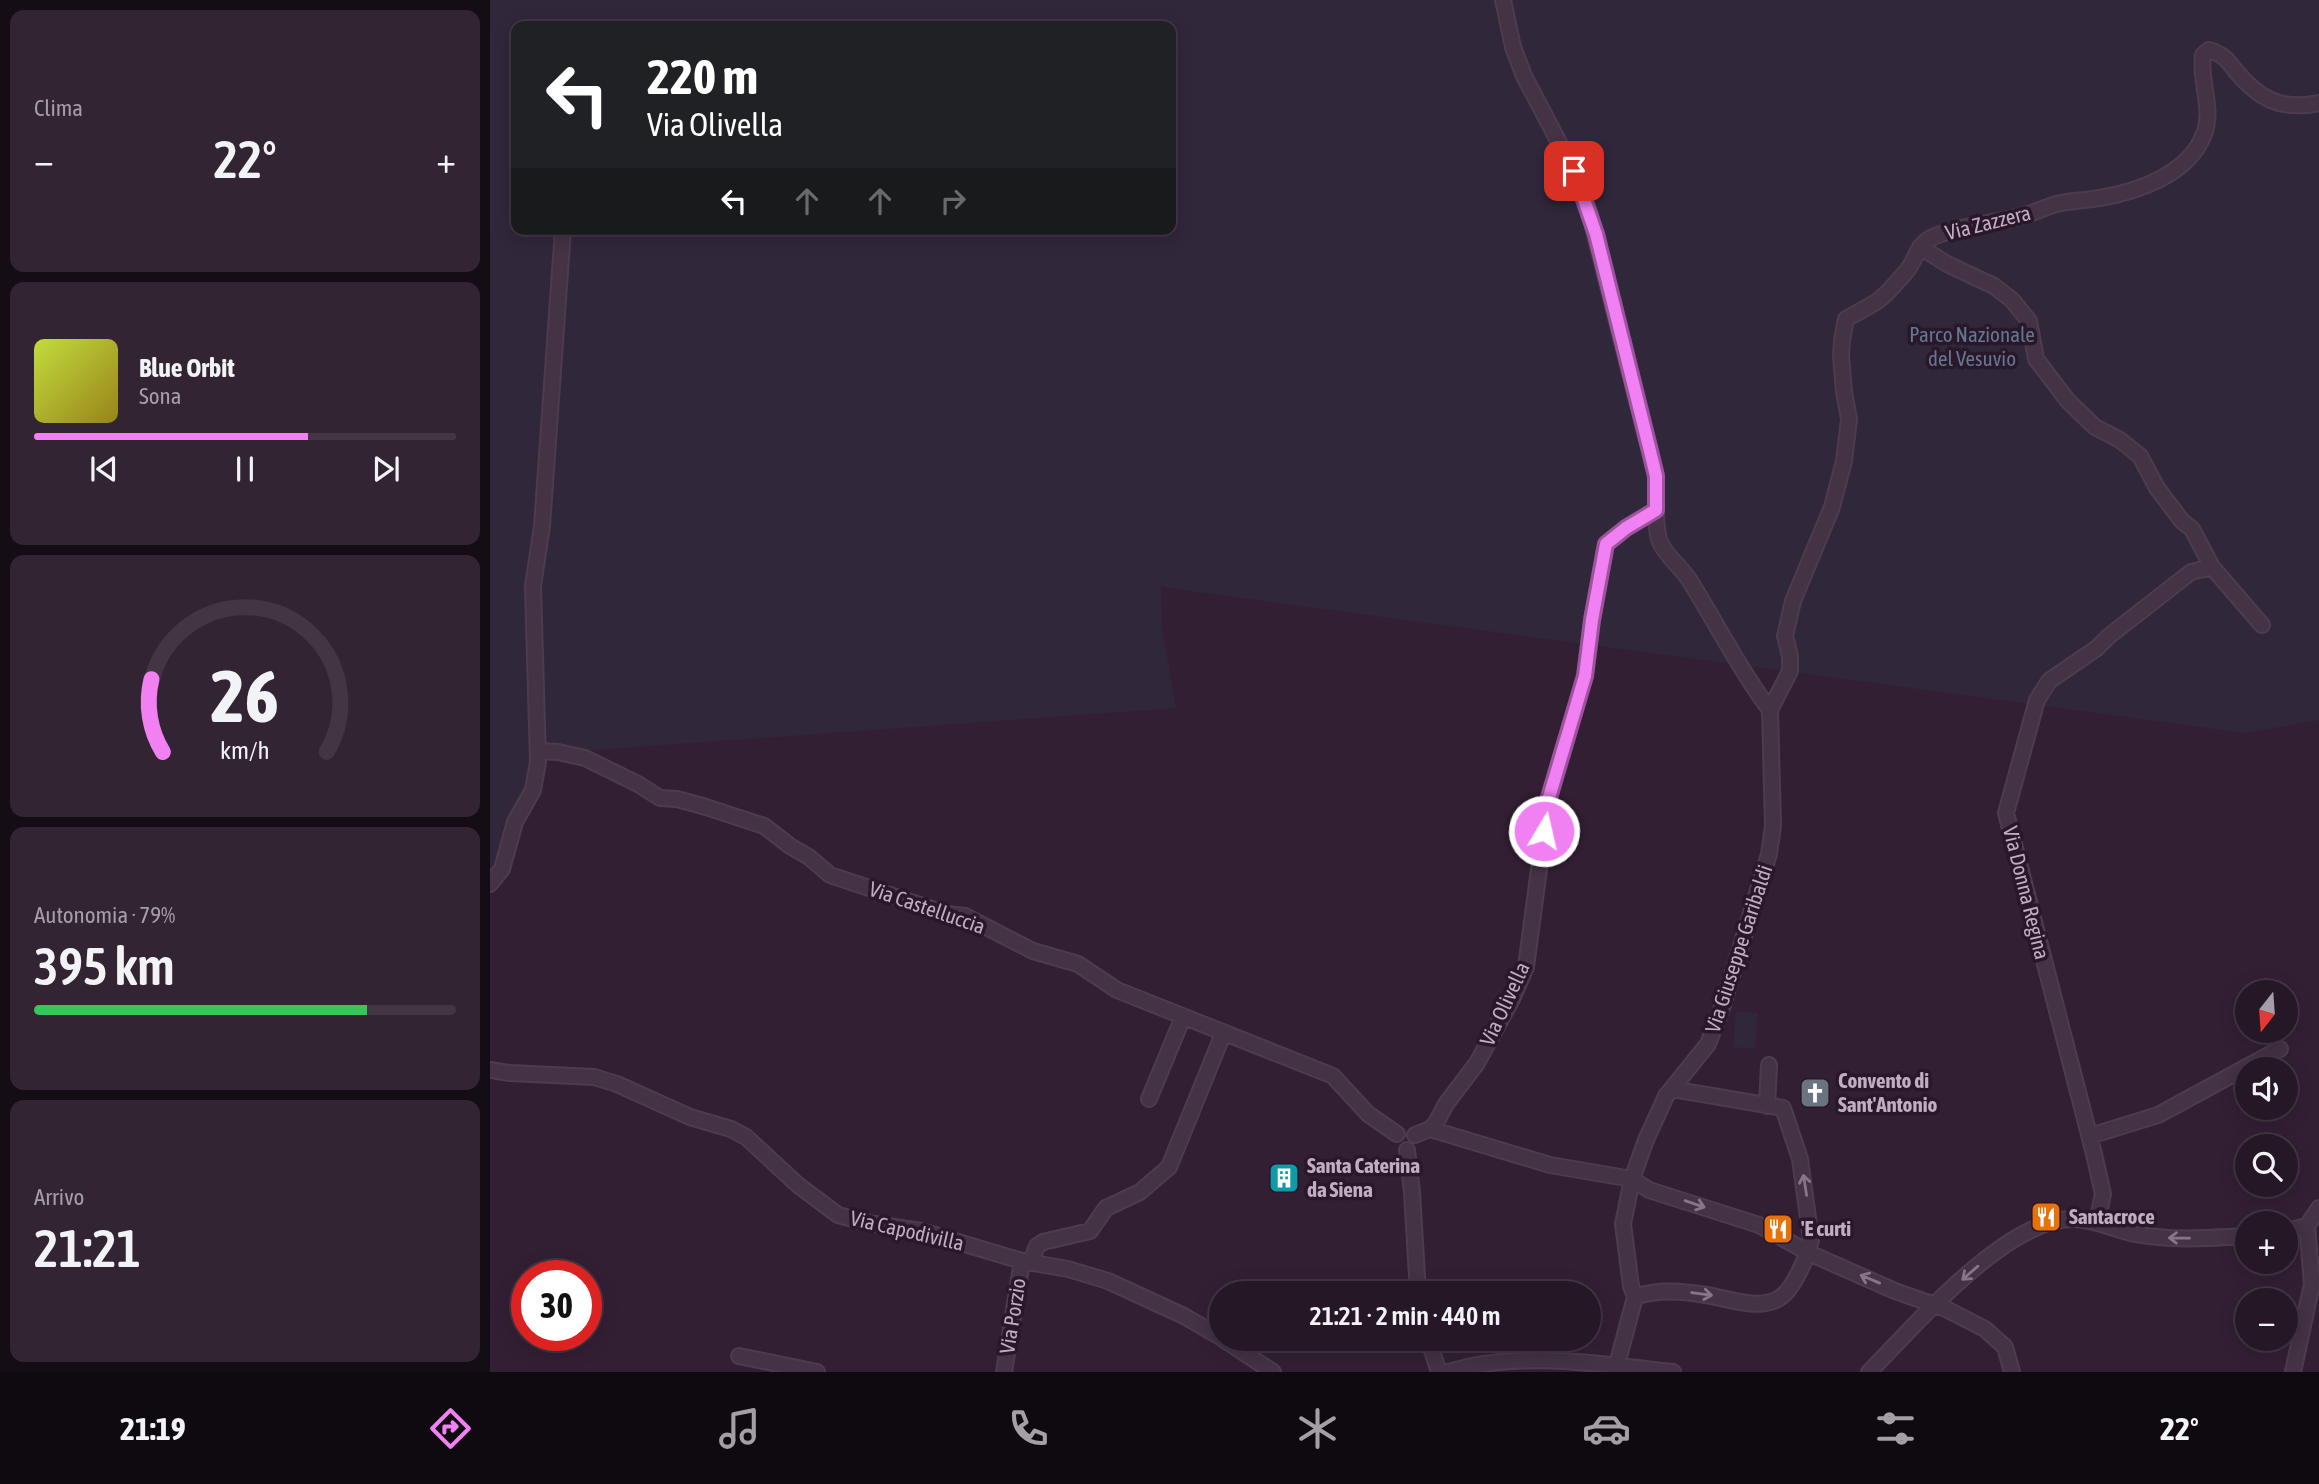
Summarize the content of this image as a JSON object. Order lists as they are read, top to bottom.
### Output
{
  "streets": {
    "street": [
      "Via Zazzera",
      "Via Donna Regina",
      "Via Castelluccia",
      "Via Giuseppe Garibaldi",
      "Via Olivella",
      "Via Capodivilla",
      "Via Porzio"
    ]
  },
  "crossings": [
    ["Via Zazzera", "Via Giuseppe Garibaldi"],
    ["Via Capodivilla", "Via Porzio"]
  ],
  "parks": ["Parco Nazionale del Vesuvio"],
  "places": {
    "church": ["Convento di Sant'Antonio"],
    "building": ["Santa Caterina da Siena"],
    "restaurant": ["Santacroce", "'E curti"]
  },
  "north": "bottom",
  "page": {
    "tile": [
      "Clima",
      ["Autonomia · 79%", "395 km"],
      ["Arrivo", "21:21"]
    ],
    "turn": ["220 m", "Via Olivella"],
    "heat": ["−", "22°", "+"],
    "song": ["Blue Orbit", "Sona"],
    "map_buttons": ["+", "−"],
    "limit": "30",
    "trip": "21:21 · 2 min · 440 m",
    "tabs": ["21:19", "22°"],
    "gauge": ["26", "km/h"]
  }
}
